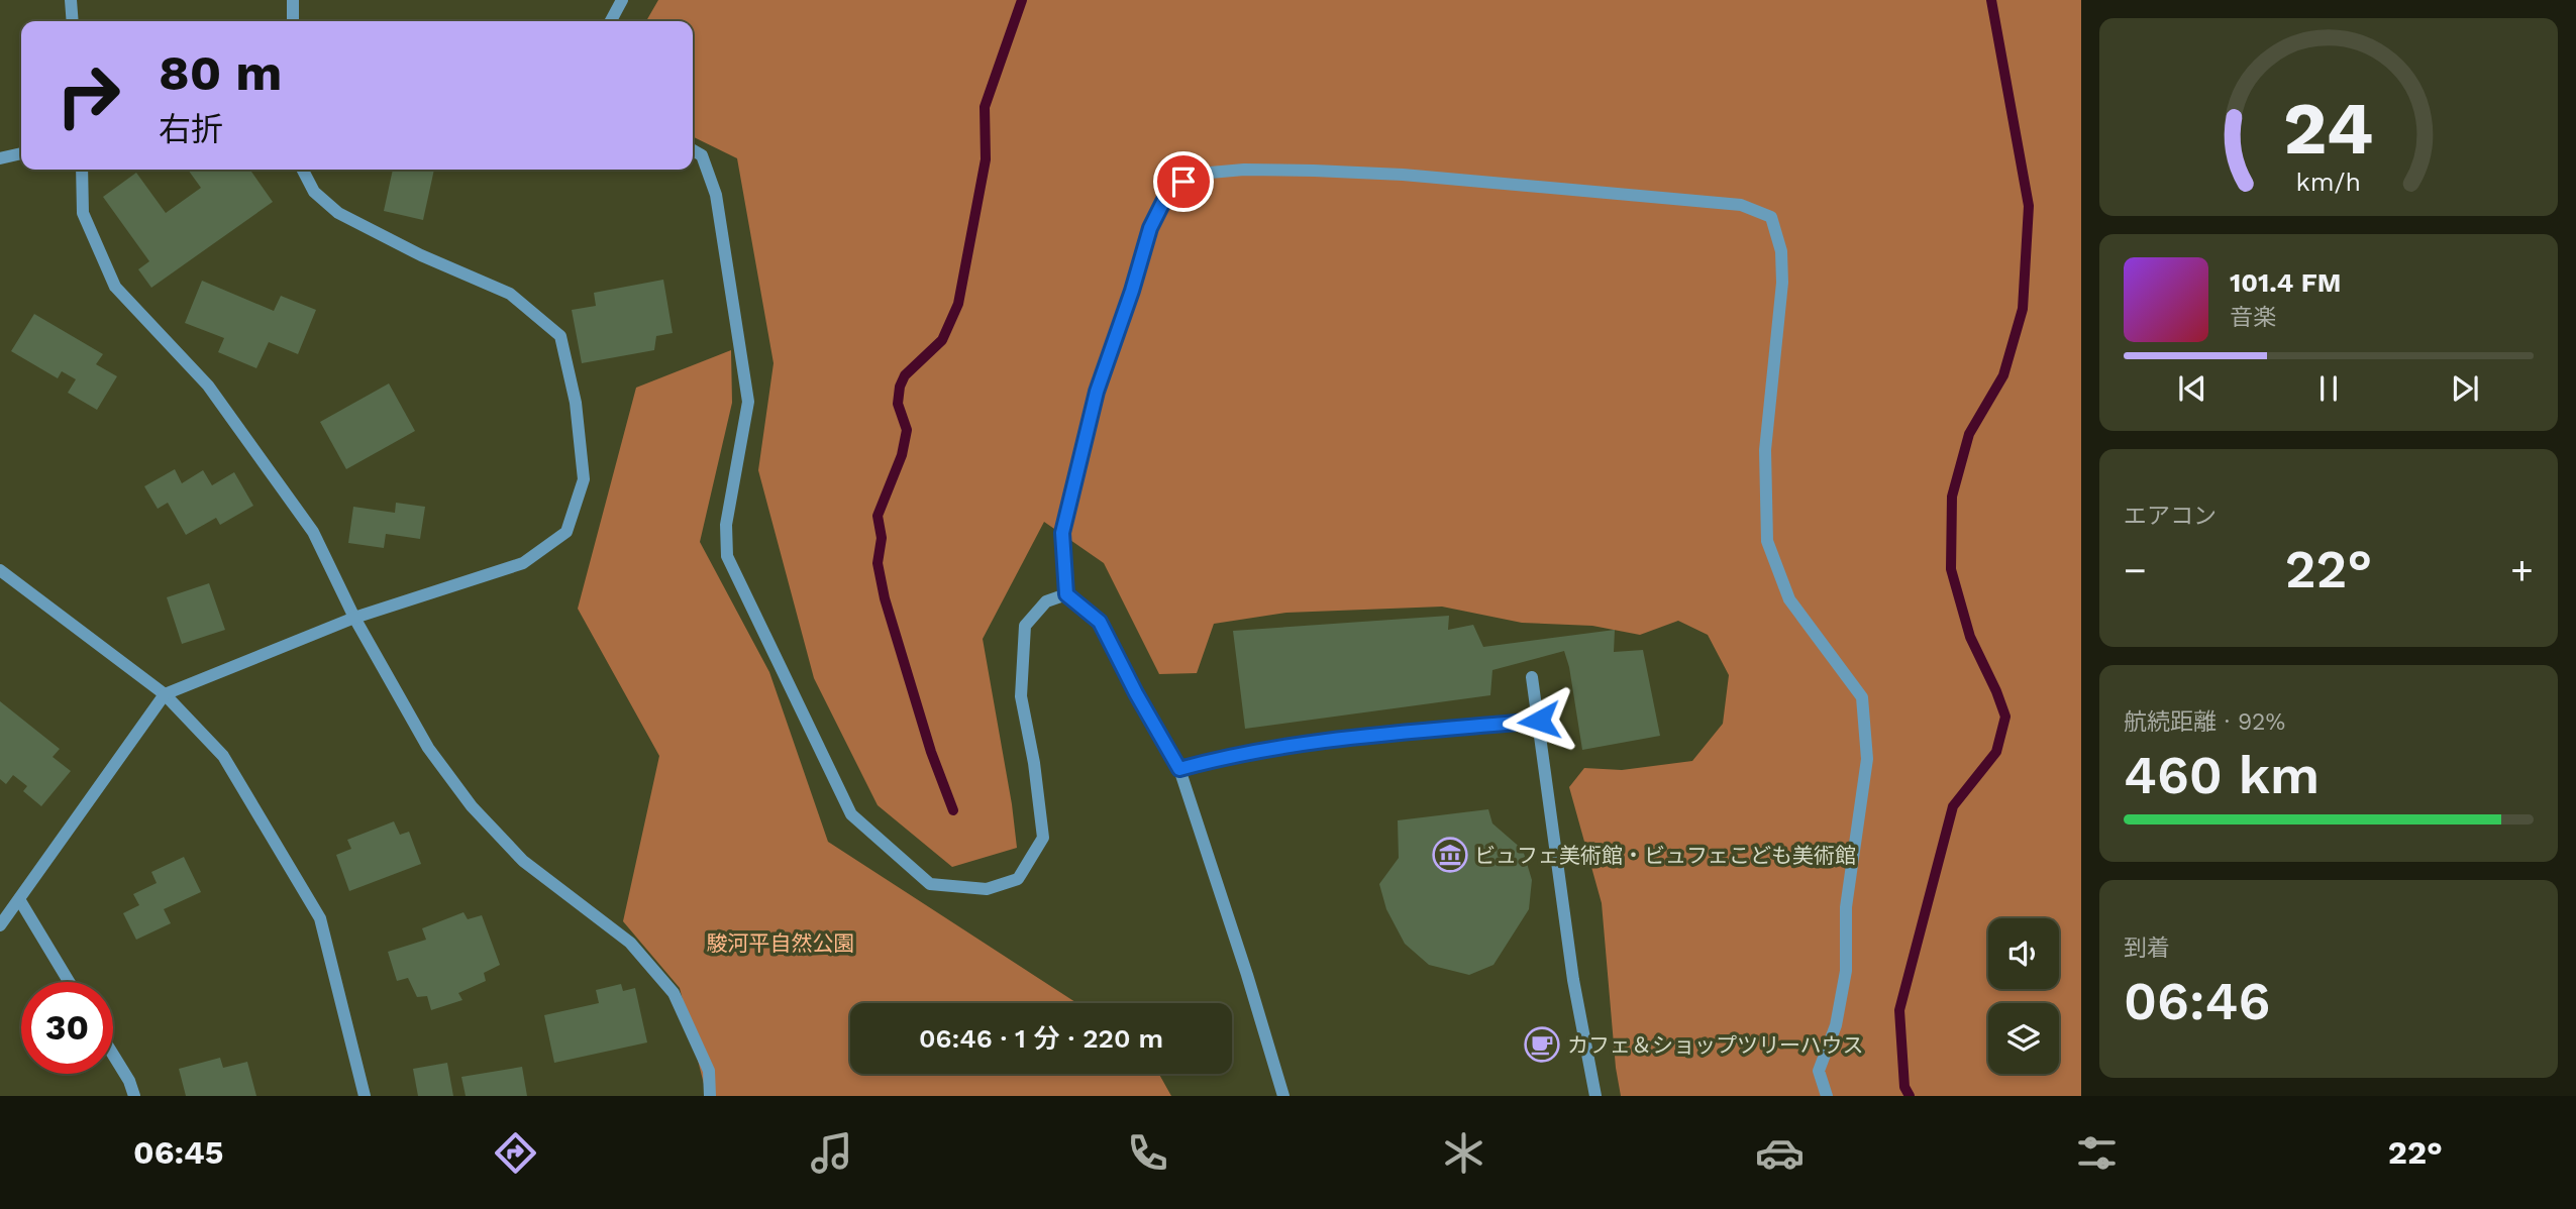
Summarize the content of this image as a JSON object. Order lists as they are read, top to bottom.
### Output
{
  "parks": ["駿河平自然公園"],
  "places": {
    "museum": ["ビュフェ美術館・ビュフェこども美術館"],
    "cafe": ["カフェ＆ショップツリーハウス"]
  },
  "page": {
    "turn": ["80 m", "右折"],
    "song": ["101.4 FM", "音楽"],
    "tile": [
      "エアコン",
      ["航続距離 · 92%", "460 km"],
      ["到着", "06:46"]
    ],
    "heat": ["−", "22°", "+"],
    "limit": "30",
    "trip": "06:46 · 1 分 · 220 m",
    "tabs": ["06:45", "22°"],
    "gauge": ["24", "km/h"]
  }
}
